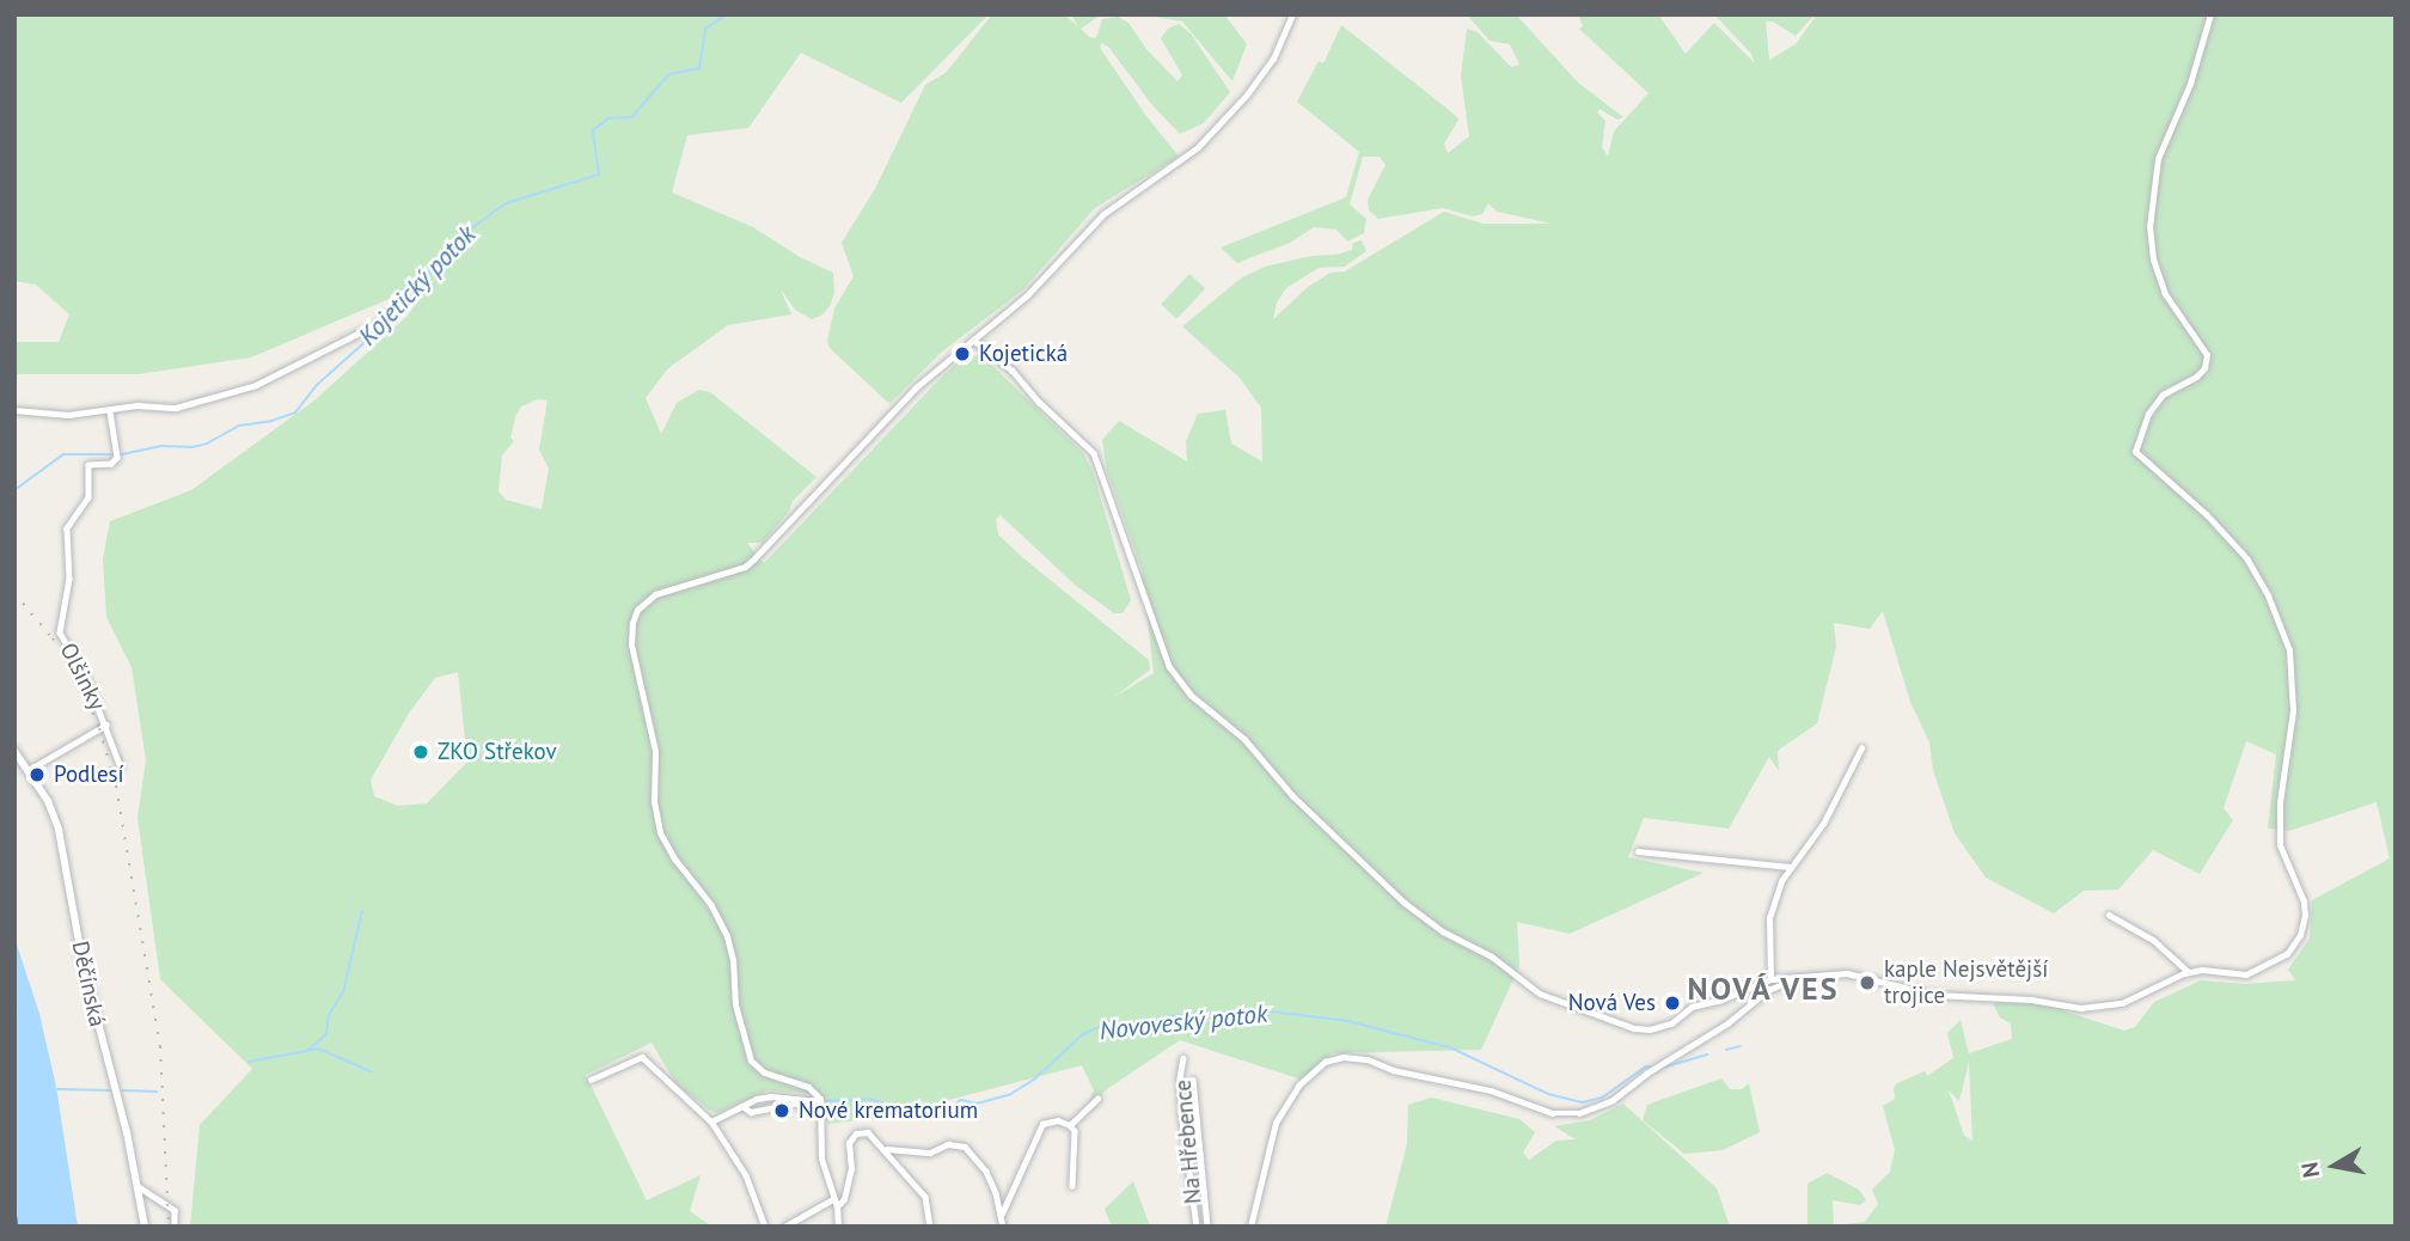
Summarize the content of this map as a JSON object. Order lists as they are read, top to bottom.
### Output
{
  "streets": {
    "main road": ["Děčínská"],
    "street": ["Olšinky", "Na Hřebence"]
  },
  "districts": ["NOVÁ VES"],
  "water": ["Kojetický potok", "Novoveský potok"],
  "places": [
    "Kojetická",
    "ZKO Střekov",
    "Podlesí",
    "kaple Nejsvětější trojice",
    "Nová Ves",
    "Nové krematorium"
  ],
  "north": "left"
}
